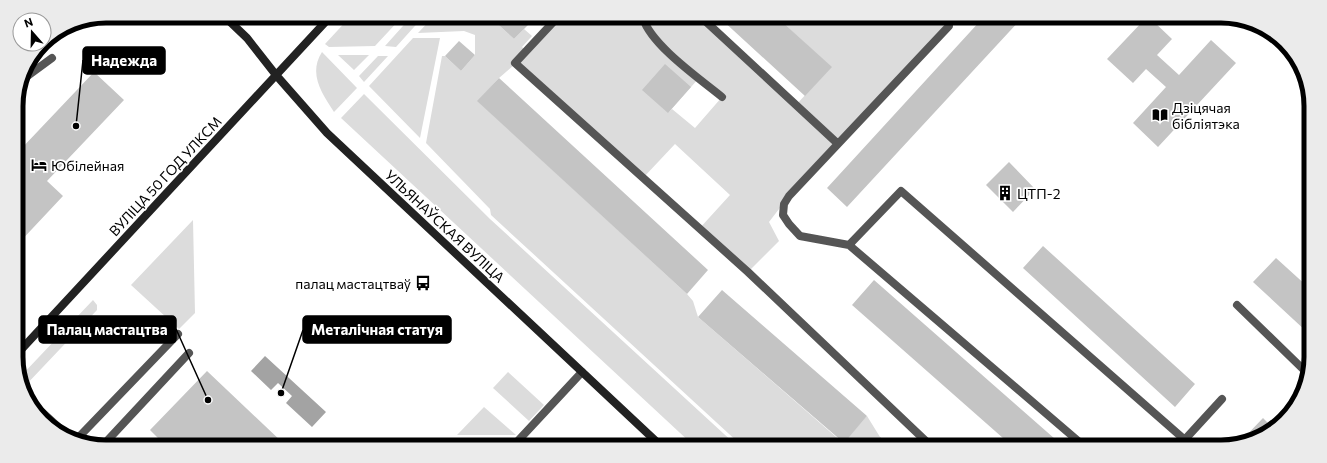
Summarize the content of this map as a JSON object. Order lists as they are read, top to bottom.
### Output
{
  "streets": {
    "main road": ["ВУЛІЦА 50 ГОД УЛКСМ", "УЛЬЯНАЎСКАЯ ВУЛІЦА"]
  },
  "crossings": [
    ["ВУЛІЦА 50 ГОД УЛКСМ", "УЛЬЯНАЎСКАЯ ВУЛІЦА"]
  ],
  "places": {
    "library": ["Дзіцячая бібліятэка"],
    "other": ["Надежда", "Металічная статуя", "Палац мастацтва"],
    "hotel": ["Юбілейная"],
    "building": ["ЦТП-2"],
    "bus stop": ["палац мастацтваў"]
  },
  "north": "top"
}
